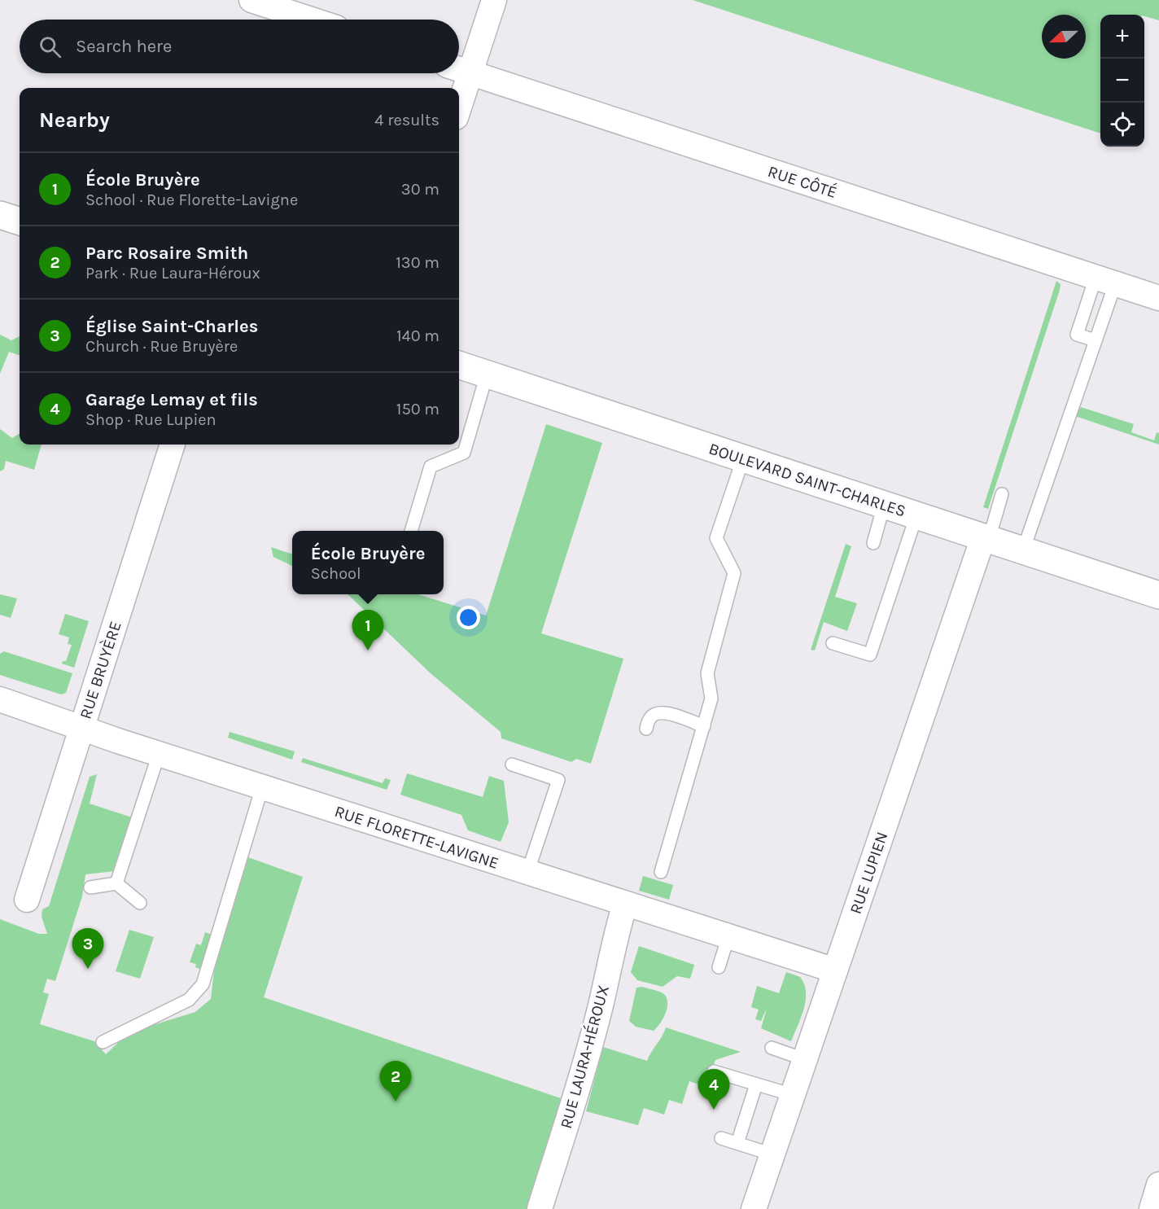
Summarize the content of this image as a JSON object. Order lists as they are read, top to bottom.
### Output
{
  "streets": {
    "street": [
      "RUE CÔTÉ",
      "BOULEVARD SAINT-CHARLES",
      "RUE BRUYÈRE",
      "RUE FLORETTE-LAVIGNE",
      "RUE LUPIEN",
      "RUE LAURA-HÉROUX"
    ]
  },
  "crossings": [
    ["BOULEVARD SAINT-CHARLES", "RUE LUPIEN"],
    ["RUE BRUYÈRE", "RUE FLORETTE-LAVIGNE"],
    ["RUE FLORETTE-LAVIGNE", "RUE LUPIEN"],
    ["RUE FLORETTE-LAVIGNE", "RUE LAURA-HÉROUX"]
  ],
  "north": "left",
  "page": {
    "map_buttons": ["+", "−"],
    "search": "Search here",
    "heading": ["Nearby", "4 results"],
    "list": [
      {
        "mark": "1",
        "name": "École Bruyère",
        "note": "School · Rue Florette-Lavigne",
        "value": "30 m"
      },
      {
        "mark": "2",
        "name": "Parc Rosaire Smith",
        "note": "Park · Rue Laura-Héroux",
        "value": "130 m"
      },
      {
        "mark": "3",
        "name": "Église Saint-Charles",
        "note": "Church · Rue Bruyère",
        "value": "140 m"
      },
      {
        "mark": "4",
        "name": "Garage Lemay et fils",
        "note": "Shop · Rue Lupien",
        "value": "150 m"
      }
    ],
    "popup": ["École Bruyère", "School"],
    "pins": [
      "1",
      "3",
      "2",
      "4"
    ]
  }
}
